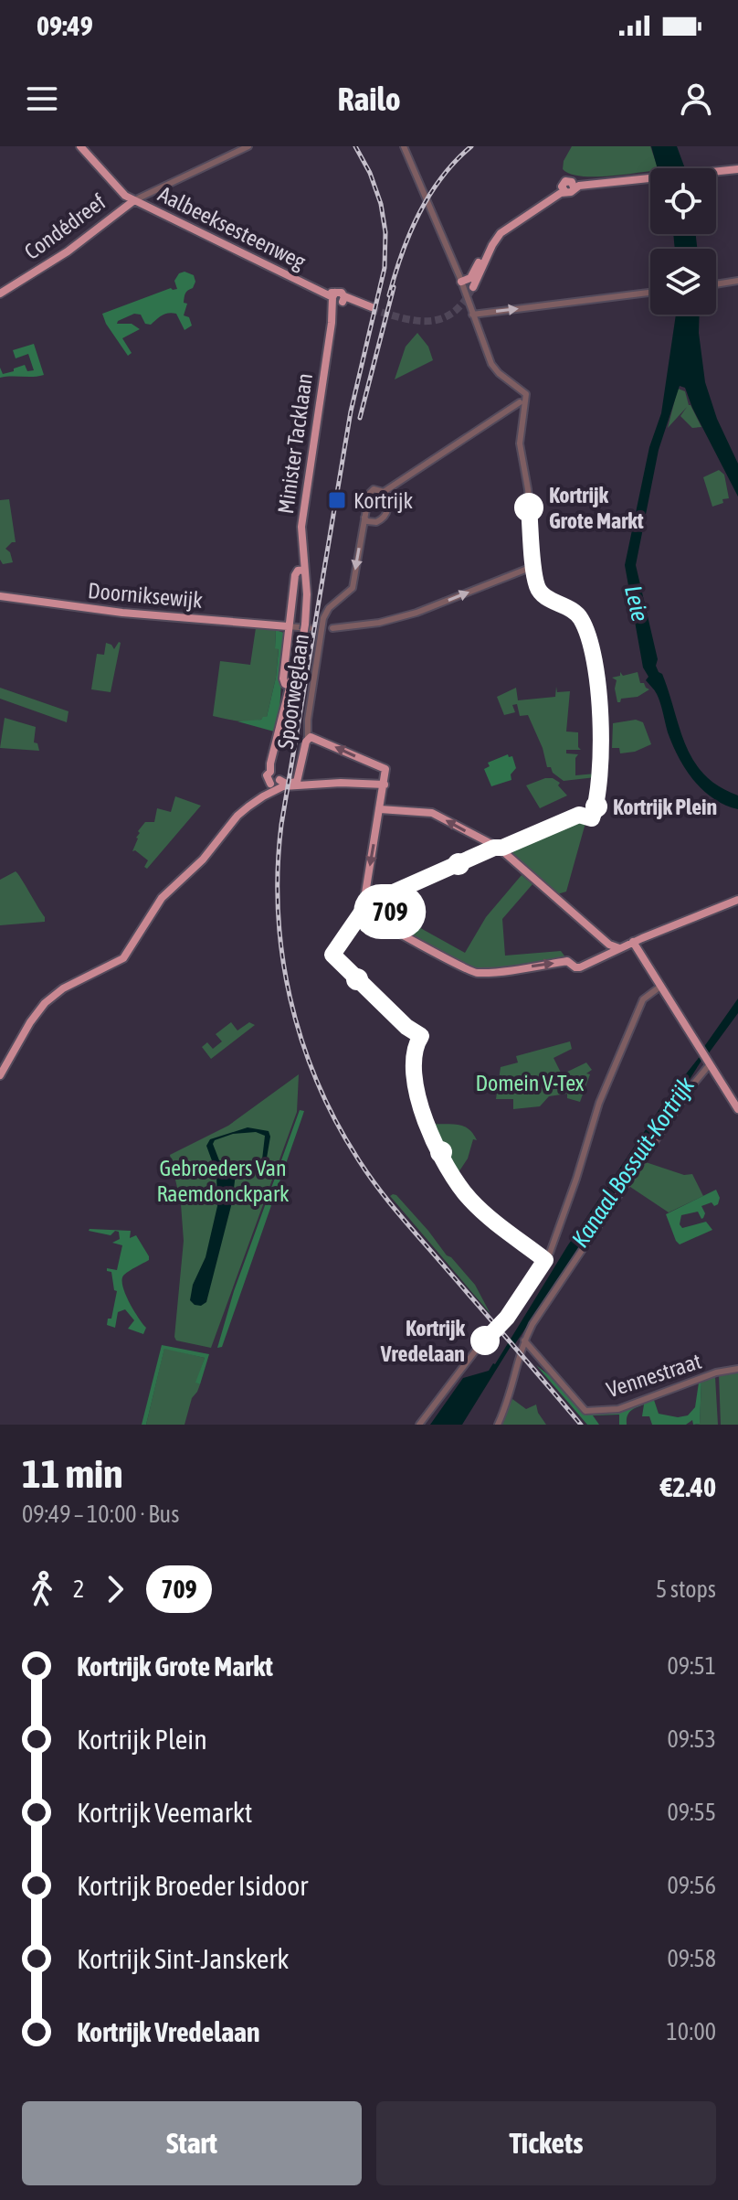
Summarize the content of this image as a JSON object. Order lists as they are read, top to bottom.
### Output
{
  "streets": {
    "main road": [
      "Condédreef",
      "Aalbeeksesteenweg",
      "Minister Tacklaan",
      "Doorniksewijk",
      "Spoorweglaan"
    ],
    "street": ["Vennestraat"]
  },
  "crossings": [
    ["Condédreef", "Aalbeeksesteenweg"],
    ["Aalbeeksesteenweg", "Minister Tacklaan"],
    ["Minister Tacklaan", "Doorniksewijk"]
  ],
  "one_way": ["Spoorweglaan"],
  "water": ["Leie", "Kanaal Bossuit-Kortrijk"],
  "parks": ["Domein V-Tex", "Gebroeders Van Raemdonckpark"],
  "places": {
    "transit": ["Kortrijk"],
    "other": ["Kortrijk Grote Markt", "Kortrijk Plein", "Kortrijk Vredelaan"]
  },
  "lines": ["bus line 709"],
  "page": {
    "status": "09:49",
    "header": "Railo",
    "on_map": "709",
    "heading": ["11 min", "09:49 – 10:00 · Bus", "€2.40"],
    "legs": ["2", "709", "5 stops"],
    "list": [
      {
        "name": "Kortrijk Grote Markt",
        "value": "09:51"
      },
      {
        "name": "Kortrijk Plein",
        "value": "09:53"
      },
      {
        "name": "Kortrijk Veemarkt",
        "value": "09:55"
      },
      {
        "name": "Kortrijk Broeder Isidoor",
        "value": "09:56"
      },
      {
        "name": "Kortrijk Sint-Janskerk",
        "value": "09:58"
      },
      {
        "name": "Kortrijk Vredelaan",
        "value": "10:00"
      }
    ],
    "buttons": ["Start", "Tickets"]
  }
}
